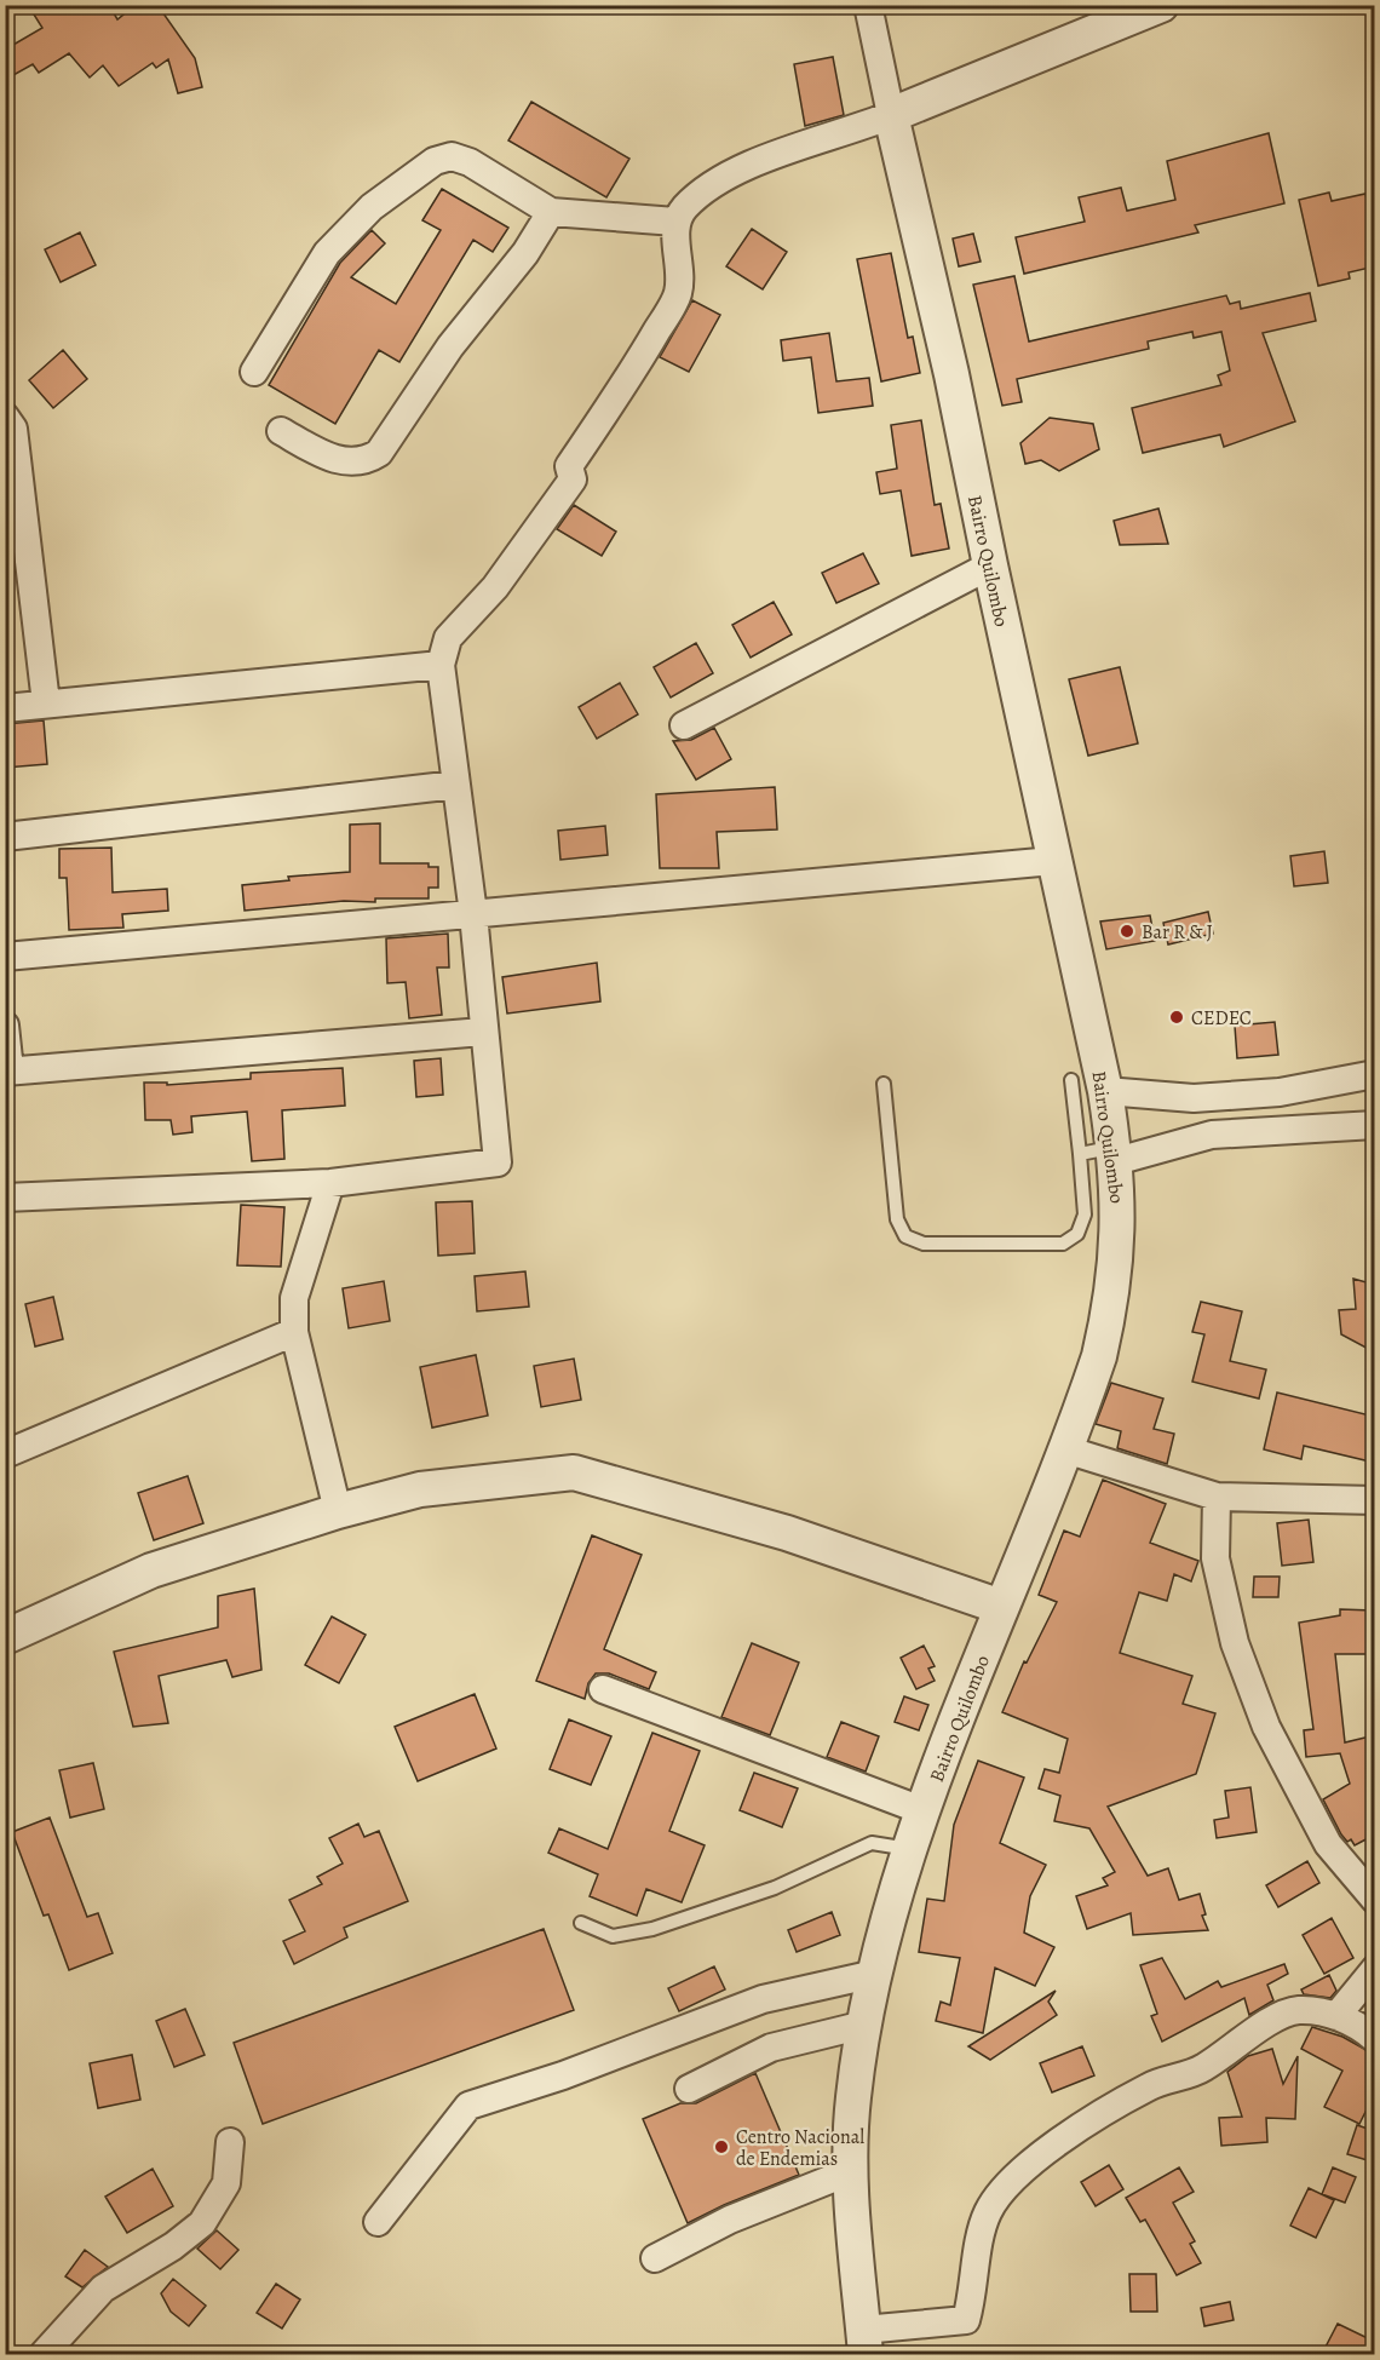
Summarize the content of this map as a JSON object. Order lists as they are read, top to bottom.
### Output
{
  "streets": {
    "street": ["Bairro Quilombo"]
  },
  "places": ["Bar R & J", "CEDEC", "Centro Nacional de Endemias"]
}
